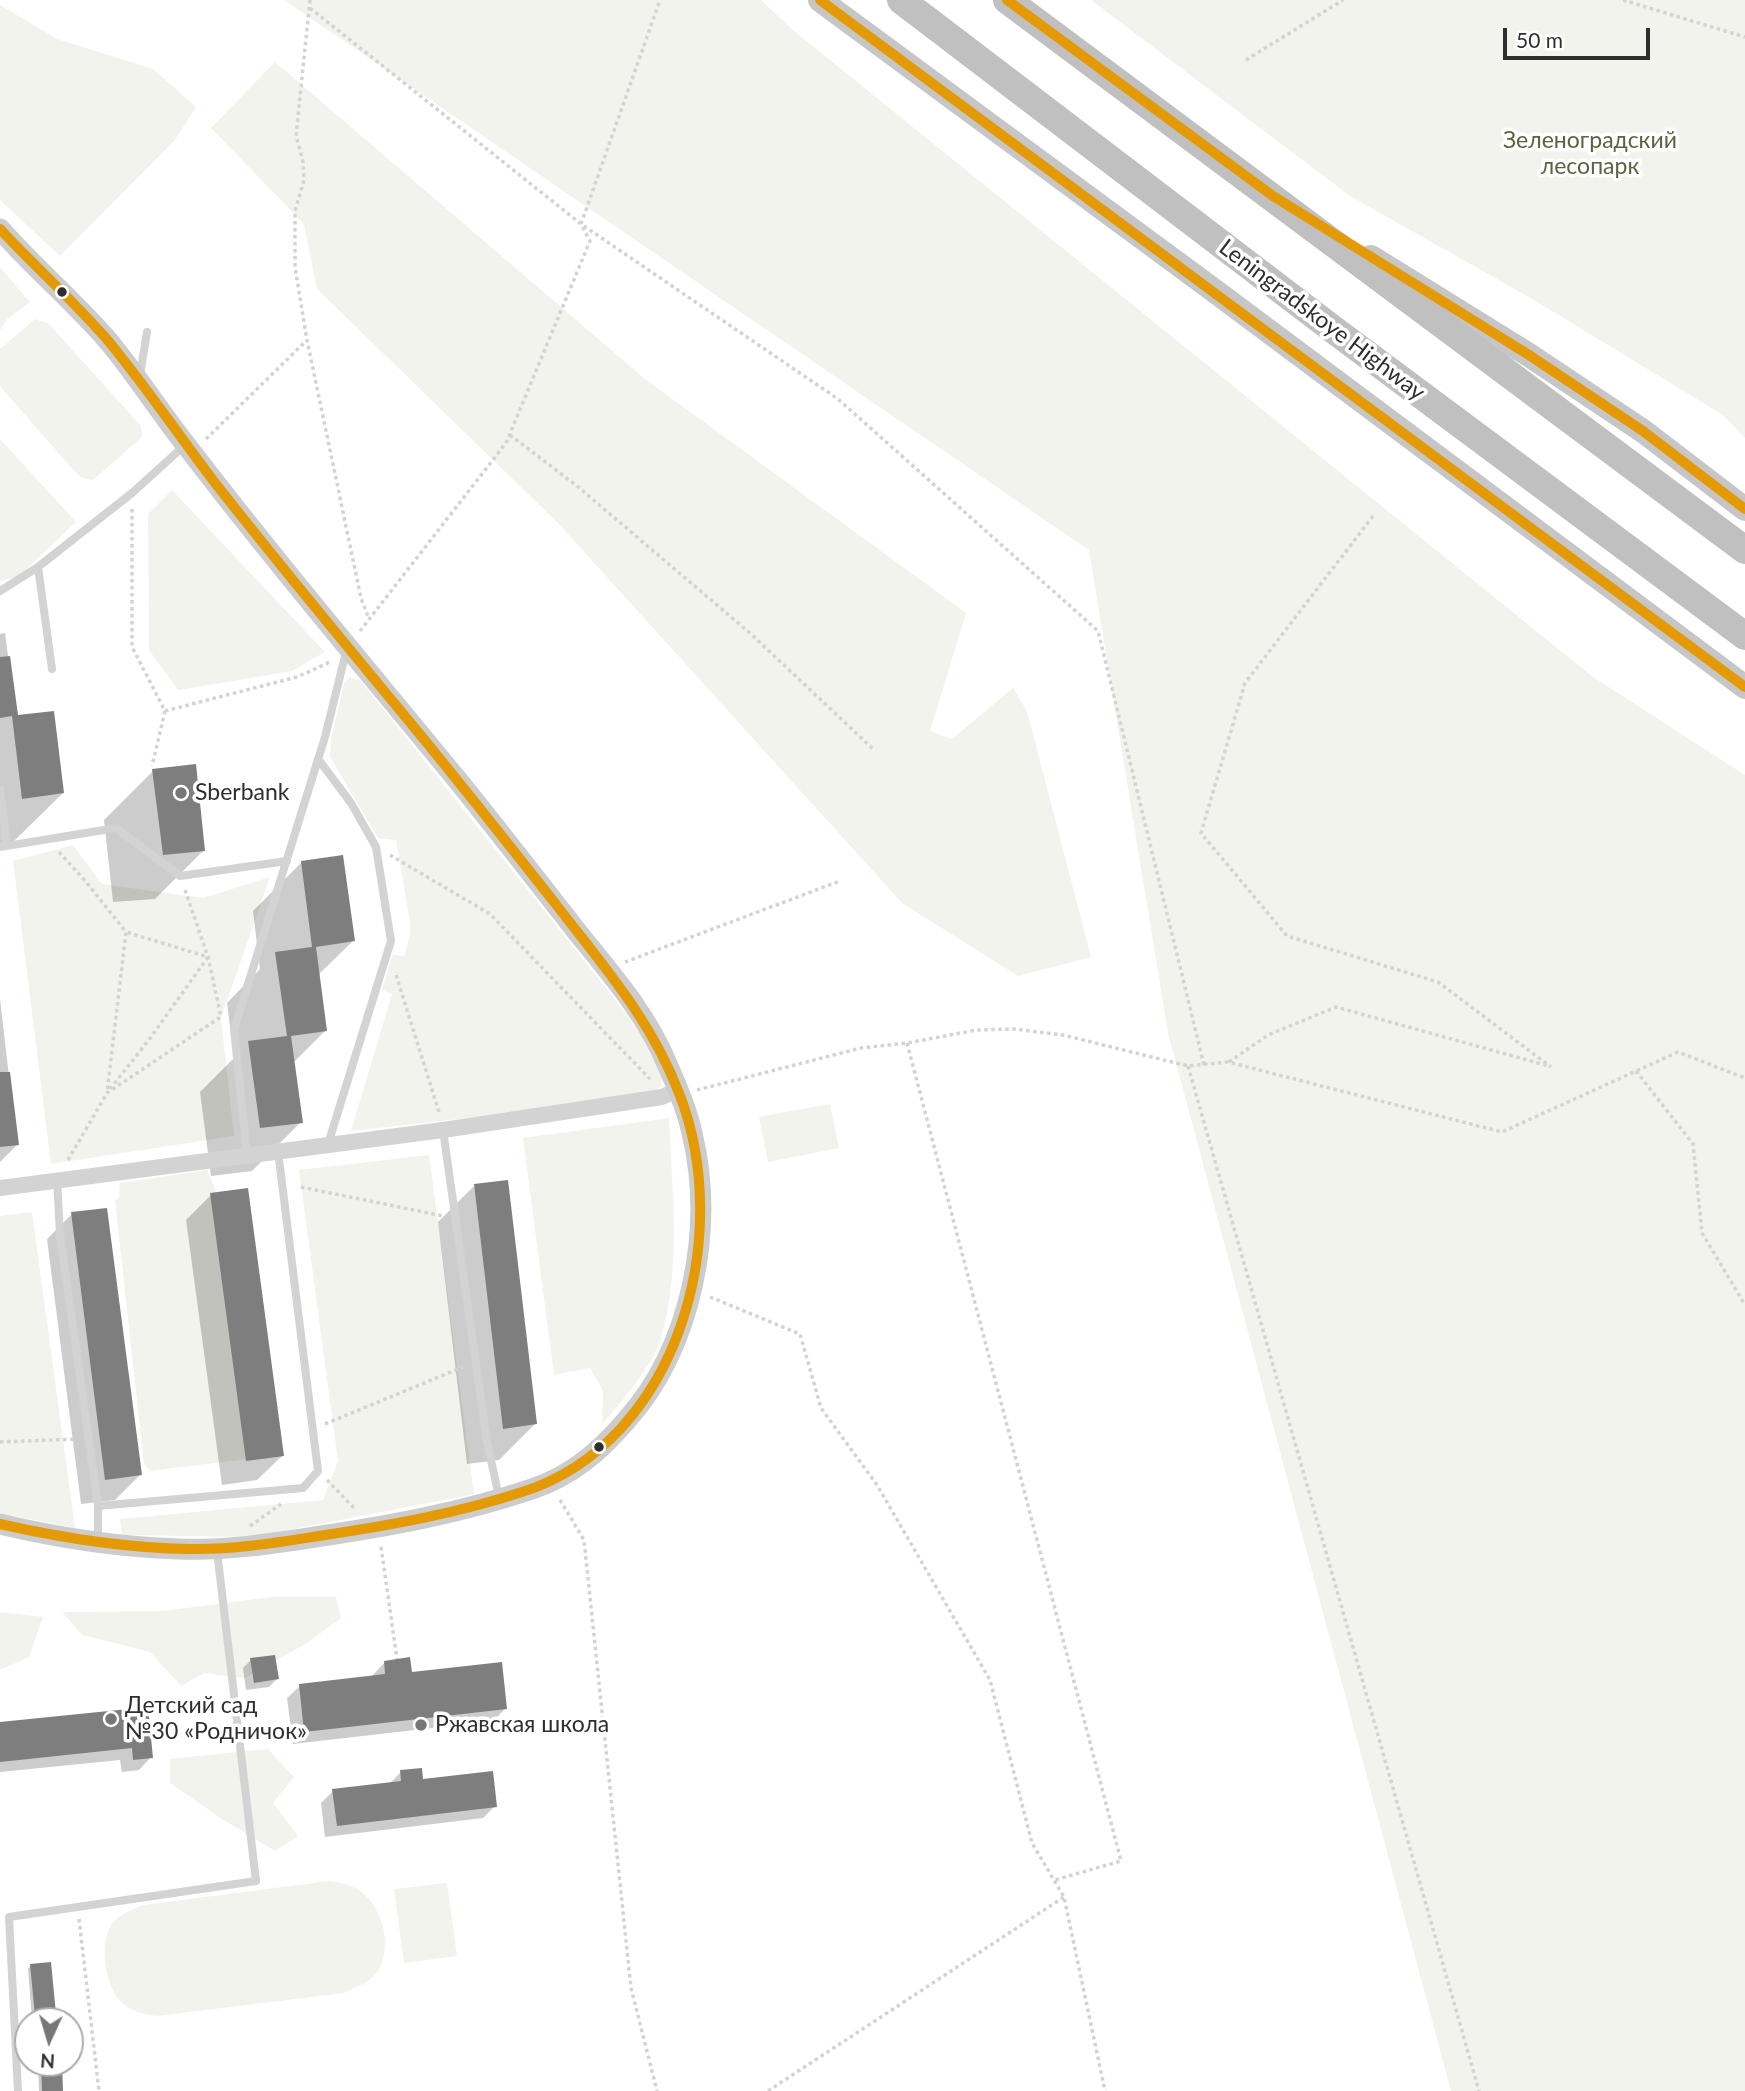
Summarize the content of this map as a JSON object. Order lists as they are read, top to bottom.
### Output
{
  "streets": {
    "highway": ["Leningradskoye Highway"]
  },
  "parks": ["Зеленоградский лесопарк"],
  "places": ["Sberbank", "Детский сад №30 «Родничок»", "Ржавская школа"],
  "scale_bar": "50 m",
  "north": "bottom"
}
